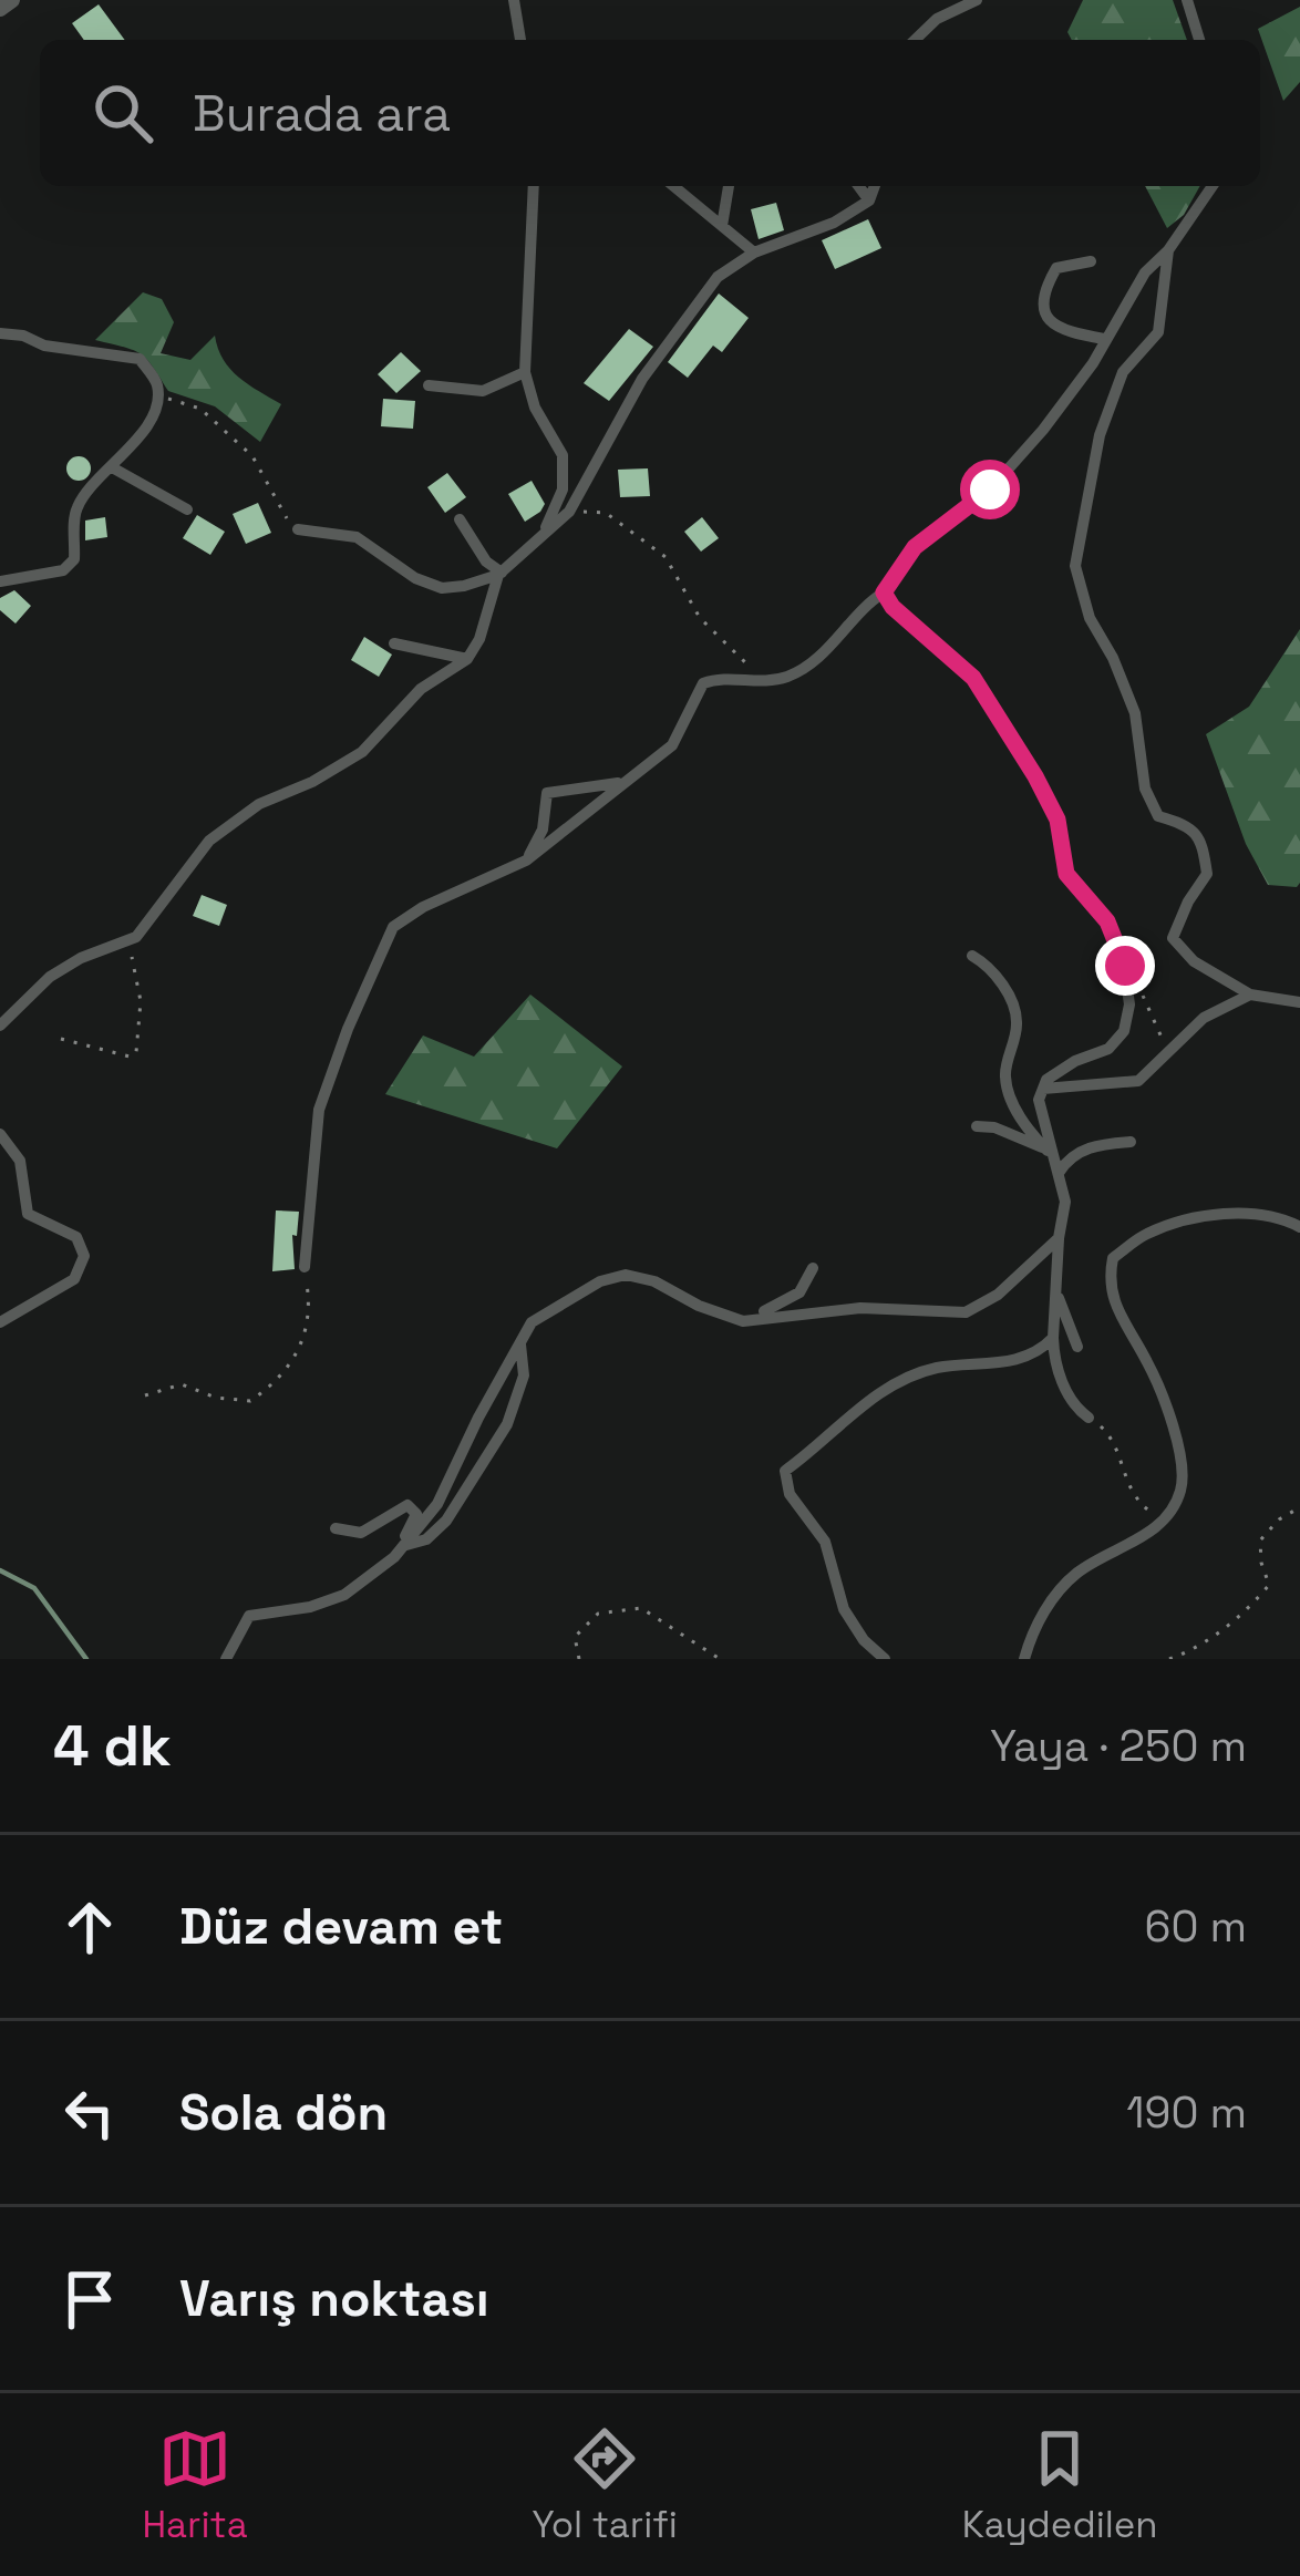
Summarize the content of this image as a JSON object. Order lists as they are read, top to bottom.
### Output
{
  "page": {
    "search": "Burada ara",
    "heading": ["4 dk", "Yaya · 250 m"],
    "list": [
      ["Düz devam et", "60 m"],
      ["Sola dön", "190 m"],
      "Varış noktası"
    ],
    "nav": ["Harita", "Yol tarifi", "Kaydedilen"]
  }
}
